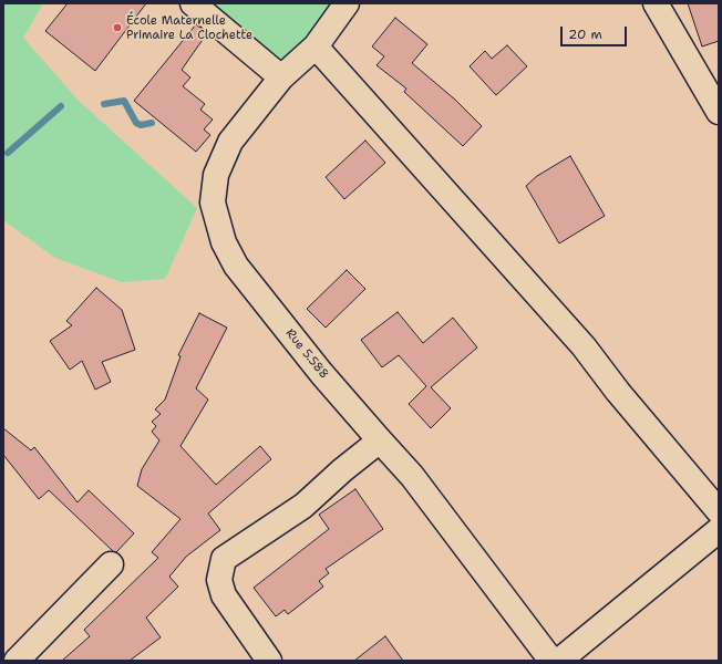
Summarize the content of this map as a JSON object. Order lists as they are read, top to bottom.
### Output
{
  "streets": {
    "street": ["Rue 5.588"]
  },
  "places": ["École Maternelle Primaire La Clochette"],
  "scale_bar": "20 m"
}
